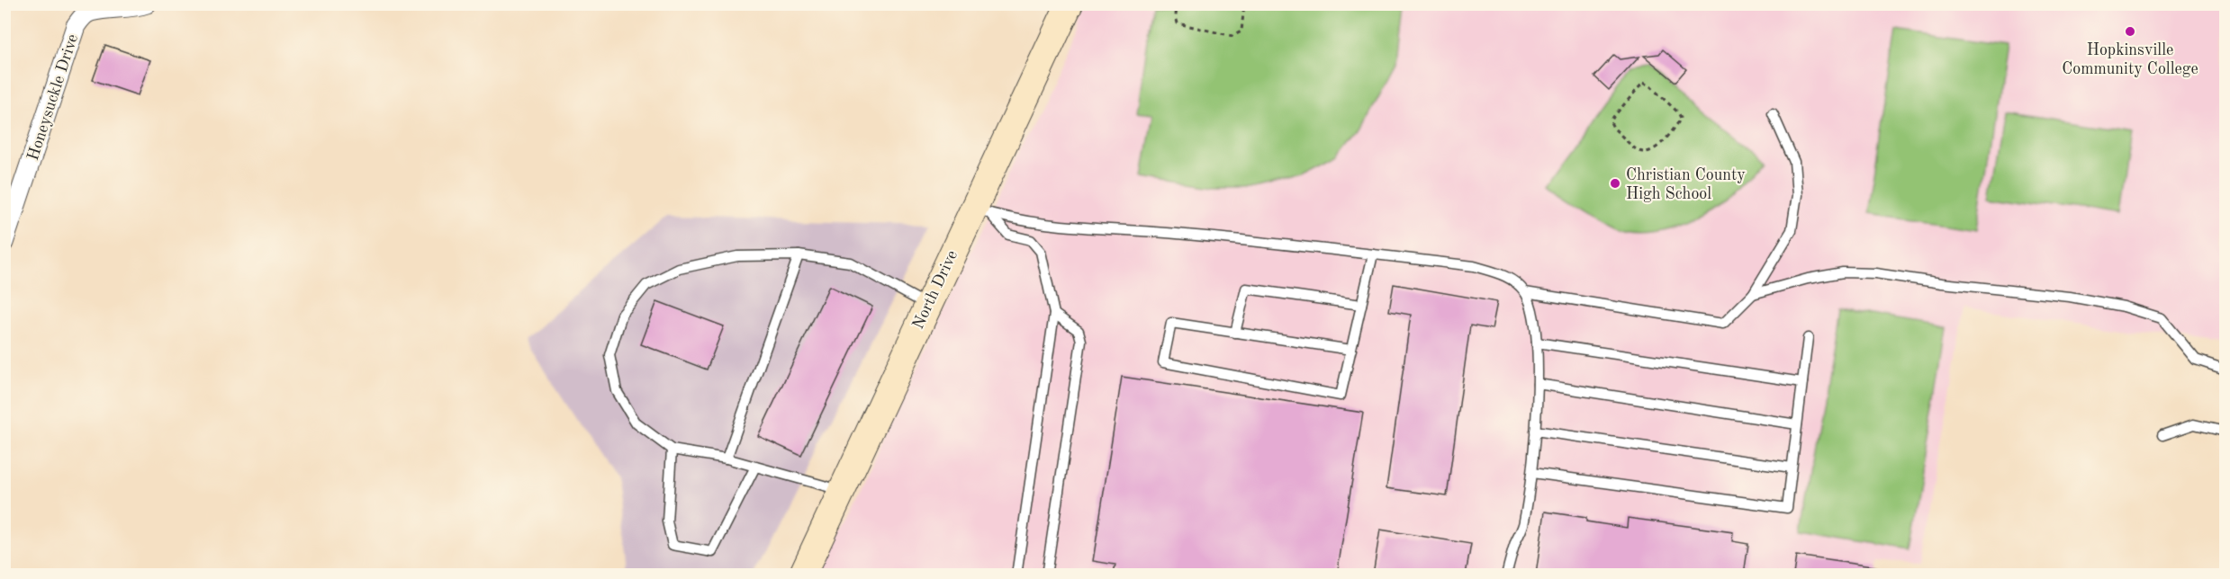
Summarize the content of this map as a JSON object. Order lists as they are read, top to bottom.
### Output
{
  "streets": {
    "main road": ["North Drive"],
    "street": ["Honeysuckle Drive"]
  },
  "places": ["Hopkinsville Community College", "Christian County High School"]
}
